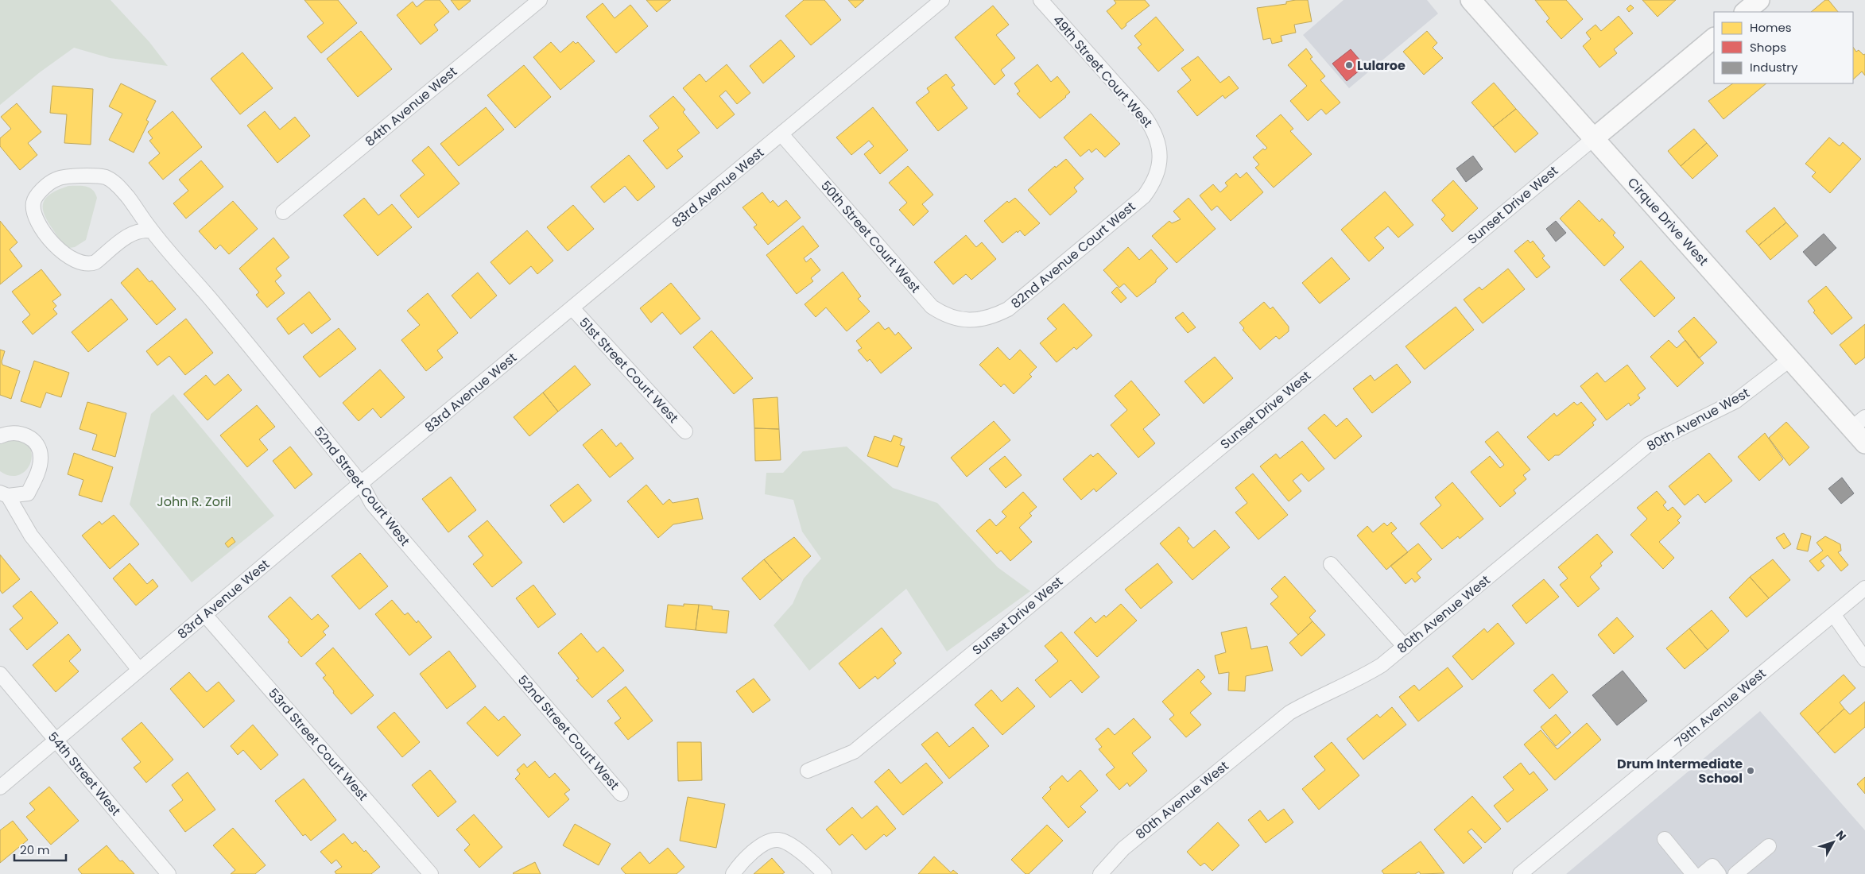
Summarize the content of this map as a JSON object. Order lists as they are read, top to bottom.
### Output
{
  "streets": {
    "street": [
      "49th Street Court West",
      "84th Avenue West",
      "83rd Avenue West",
      "Sunset Drive West",
      "Cirque Drive West",
      "50th Street Court West",
      "82nd Avenue Court West",
      "51st Street Court West",
      "80th Avenue West",
      "52nd Street Court West",
      "79th Avenue West",
      "53rd Street Court West",
      "54th Street West"
    ]
  },
  "crossings": [
    ["49th Street Court West", "82nd Avenue Court West"],
    ["83rd Avenue West", "50th Street Court West"],
    ["83rd Avenue West", "51st Street Court West"],
    ["83rd Avenue West", "52nd Street Court West"],
    ["83rd Avenue West", "53rd Street Court West"],
    ["83rd Avenue West", "54th Street West"],
    ["Sunset Drive West", "Cirque Drive West"],
    ["Cirque Drive West", "80th Avenue West"],
    ["50th Street Court West", "82nd Avenue Court West"]
  ],
  "parks": ["John R. Zoril"],
  "places": ["Lularoe", "Drum Intermediate School"],
  "legend": ["Homes", "Shops", "Industry"],
  "scale_bar": "20 m",
  "north": "top right"
}
